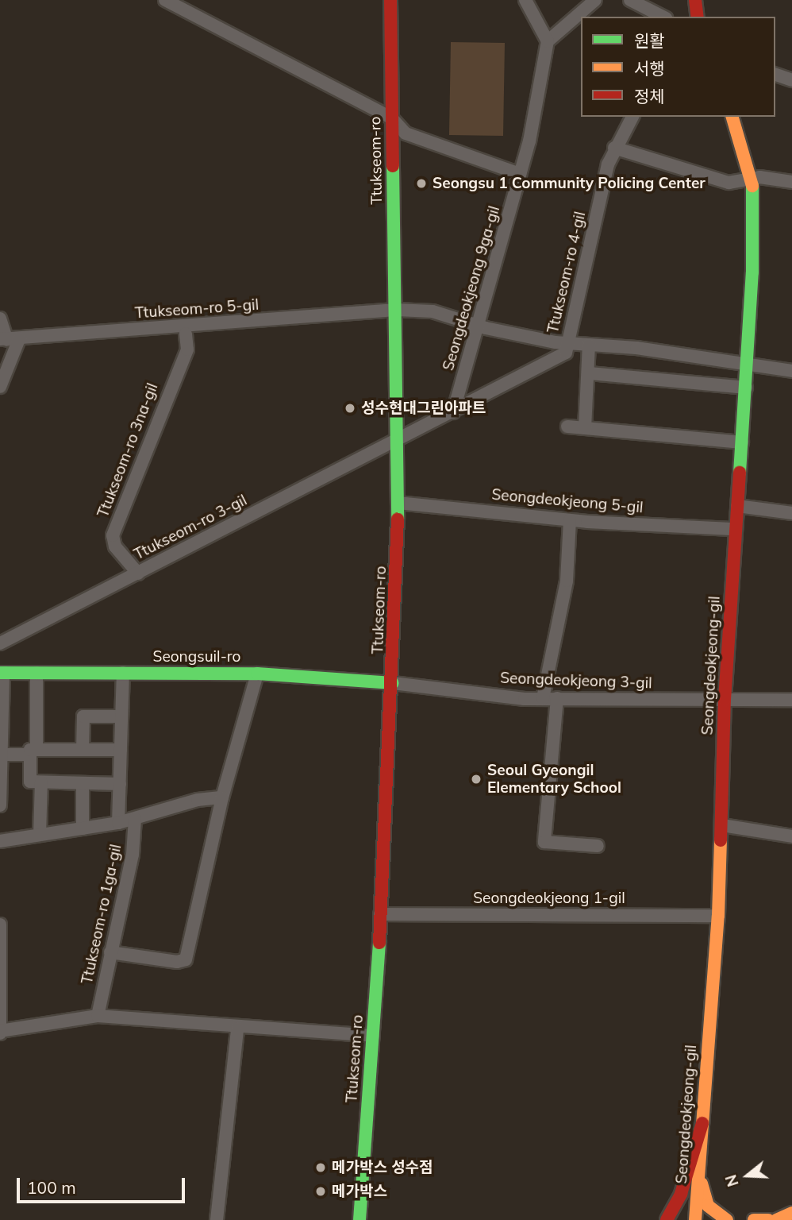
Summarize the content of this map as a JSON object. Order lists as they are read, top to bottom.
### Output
{
  "streets": {
    "street": [
      "Ttukseom-ro",
      "Ttukseom-ro 4-gil",
      "Seongdeokjeong 9ga-gil",
      "Ttukseom-ro 5-gil",
      "Ttukseom-ro 3na-gil",
      "Seongdeokjeong 5-gil",
      "Ttukseom-ro 3-gil",
      "Seongsuil-ro",
      "Seongdeokjeong-gil",
      "Seongdeokjeong 3-gil",
      "Seongdeokjeong 1-gil",
      "Ttukseom-ro 1ga-gil"
    ]
  },
  "crossings": [
    ["Ttukseom-ro", "Ttukseom-ro 4-gil"],
    ["Ttukseom-ro", "Ttukseom-ro 5-gil"],
    ["Ttukseom-ro", "Seongdeokjeong 5-gil"],
    ["Ttukseom-ro", "Ttukseom-ro 3-gil"],
    ["Ttukseom-ro", "Seongsuil-ro"],
    ["Ttukseom-ro", "Seongdeokjeong 3-gil"],
    ["Ttukseom-ro", "Seongdeokjeong 1-gil"],
    ["Ttukseom-ro 4-gil", "Seongdeokjeong 9ga-gil"],
    ["Ttukseom-ro 4-gil", "Ttukseom-ro 5-gil"],
    ["Ttukseom-ro 4-gil", "Ttukseom-ro 3-gil"],
    ["Seongdeokjeong 9ga-gil", "Ttukseom-ro 5-gil"],
    ["Ttukseom-ro 5-gil", "Seongdeokjeong-gil"],
    ["Ttukseom-ro 3na-gil", "Ttukseom-ro 3-gil"],
    ["Seongdeokjeong 5-gil", "Seongdeokjeong-gil"],
    ["Seongsuil-ro", "Seongdeokjeong 3-gil"],
    ["Seongdeokjeong-gil", "Seongdeokjeong 3-gil"],
    ["Seongdeokjeong-gil", "Seongdeokjeong 1-gil"]
  ],
  "places": [
    "Seongsu 1 Community Policing Center",
    "성수현대그린아파트",
    "Seoul Gyeongil Elementary School",
    "메가박스 성수점",
    "메가박스"
  ],
  "legend": ["원활", "서행", "정체"],
  "scale_bar": "100 m",
  "north": "left"
}
